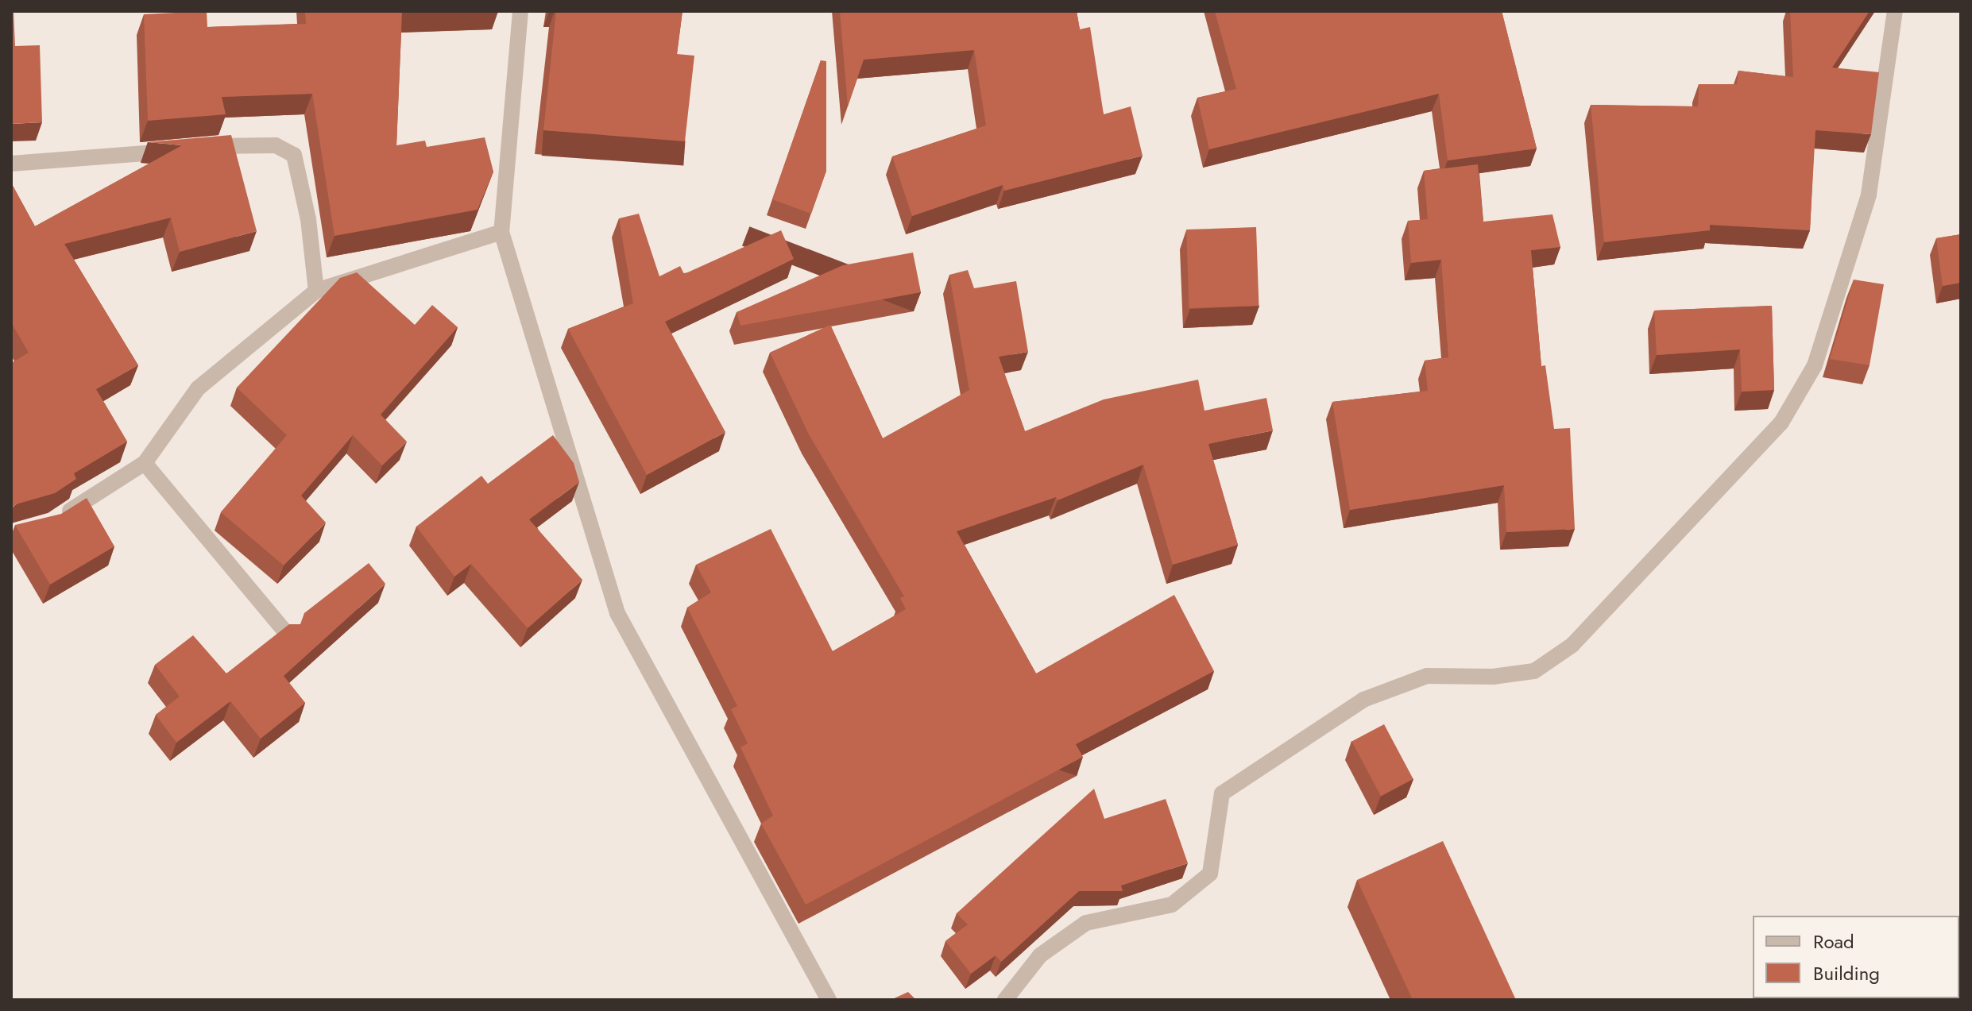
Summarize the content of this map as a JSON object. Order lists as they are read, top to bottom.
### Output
{
  "legend": ["Road", "Building"]
}
